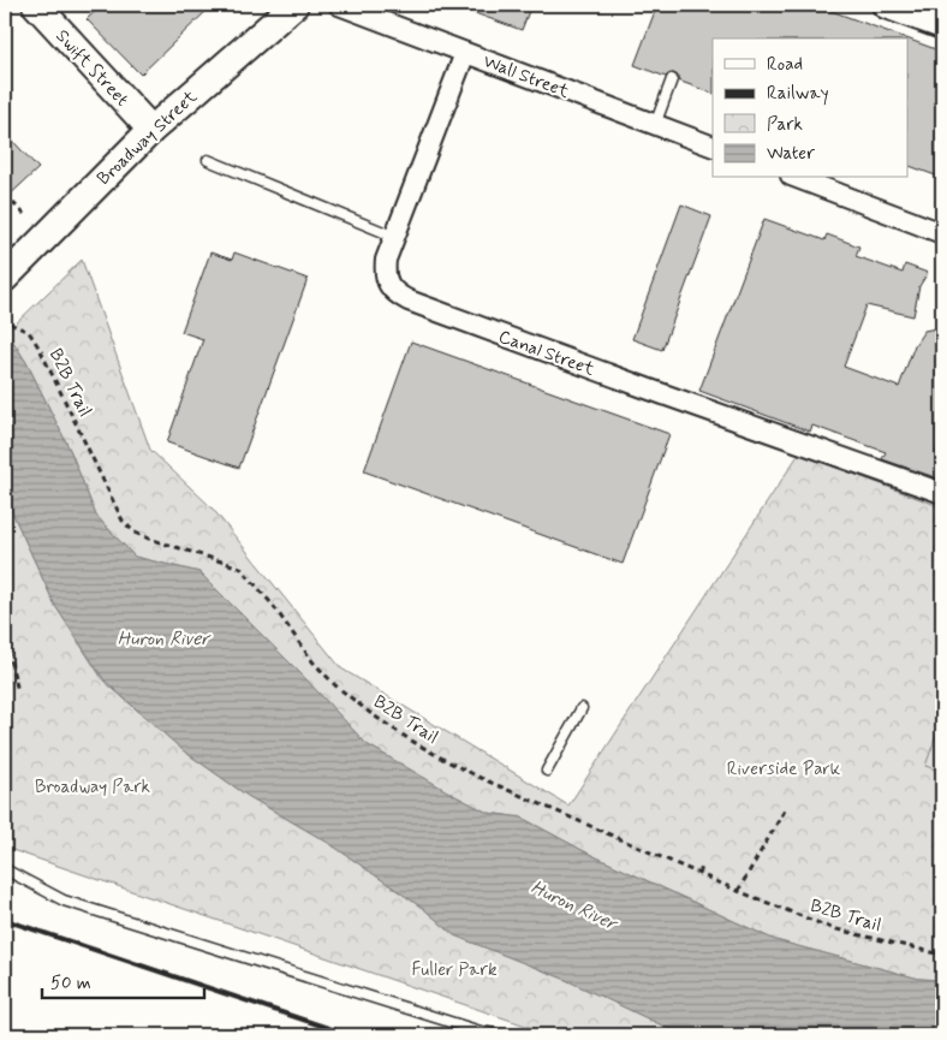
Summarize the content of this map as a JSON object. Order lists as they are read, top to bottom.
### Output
{
  "streets": {
    "main road": ["Swift Street", "Broadway Street"],
    "street": ["Wall Street", "Canal Street"],
    "path": ["B2B Trail"]
  },
  "crossings": [
    ["Swift Street", "Broadway Street"],
    ["Wall Street", "Canal Street"]
  ],
  "water": ["Huron River"],
  "parks": ["Riverside Park", "Broadway Park", "Fuller Park"],
  "legend": [
    "Road",
    "Railway",
    "Park",
    "Water"
  ],
  "scale_bar": "50 m"
}
